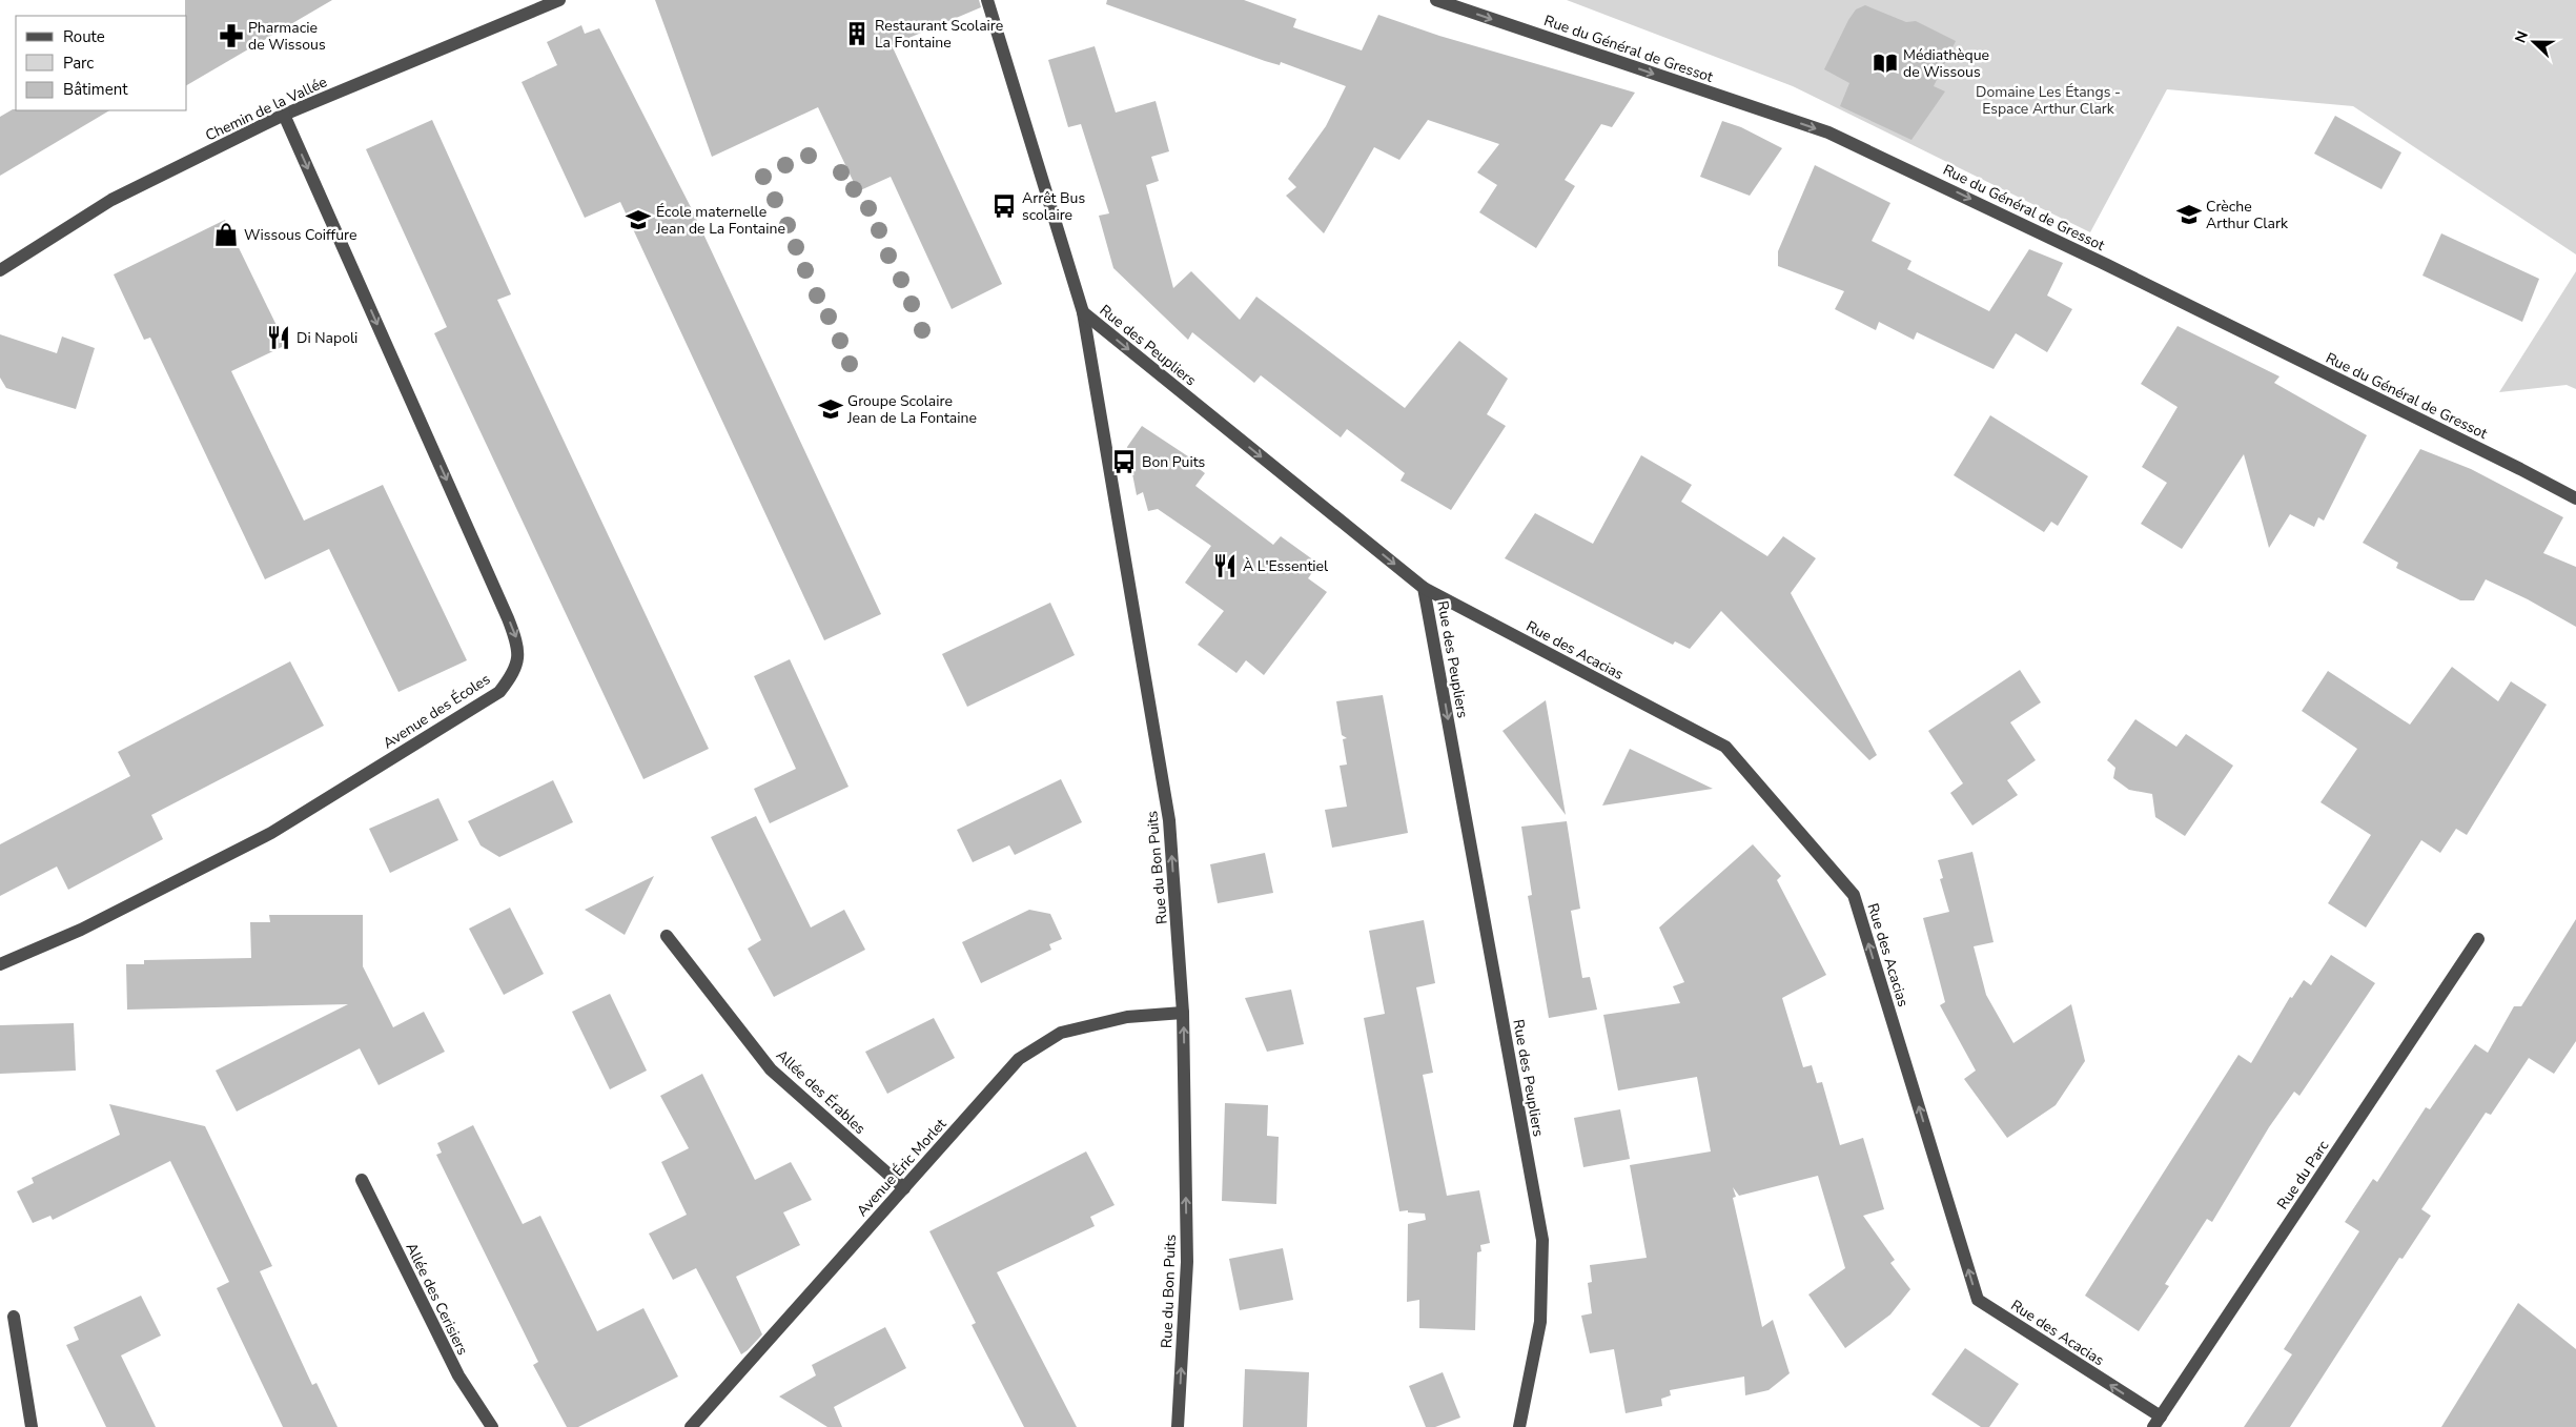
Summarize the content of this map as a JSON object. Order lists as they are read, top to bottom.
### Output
{
  "streets": {
    "street": [
      "Rue du Général de Gressot",
      "Chemin de la Vallée",
      "Rue des Peupliers",
      "Rue des Acacias",
      "Avenue des Écoles",
      "Rue du Bon Puits",
      "Allée des Érables",
      "Avenue Éric Morlet",
      "Rue du Parc",
      "Allée des Cerisiers"
    ]
  },
  "crossings": [
    ["Chemin de la Vallée", "Avenue des Écoles"],
    ["Rue des Peupliers", "Rue des Acacias"],
    ["Rue des Peupliers", "Rue du Bon Puits"],
    ["Rue des Acacias", "Rue du Parc"],
    ["Rue du Bon Puits", "Avenue Éric Morlet"],
    ["Allée des Érables", "Avenue Éric Morlet"]
  ],
  "one_way": [
    "Rue du Général de Gressot",
    "Rue des Peupliers",
    "Rue des Acacias",
    "Rue du Bon Puits"
  ],
  "parks": ["Domaine Les Étangs - Espace Arthur Clark"],
  "places": {
    "building": ["Restaurant Scolaire La Fontaine"],
    "pharmacy": ["Pharmacie de Wissous"],
    "library": ["Médiathèque de Wissous"],
    "bus stop": ["Arrêt Bus scolaire", "Bon Puits"],
    "school or university": ["Crèche Arthur Clark", "École maternelle Jean de La Fontaine", "Groupe Scolaire Jean de La Fontaine"],
    "shop": ["Wissous Coiffure"],
    "restaurant": ["Di Napoli", "À L'Essentiel"]
  },
  "legend": ["Route", "Parc", "Bâtiment"],
  "north": "left"
}
